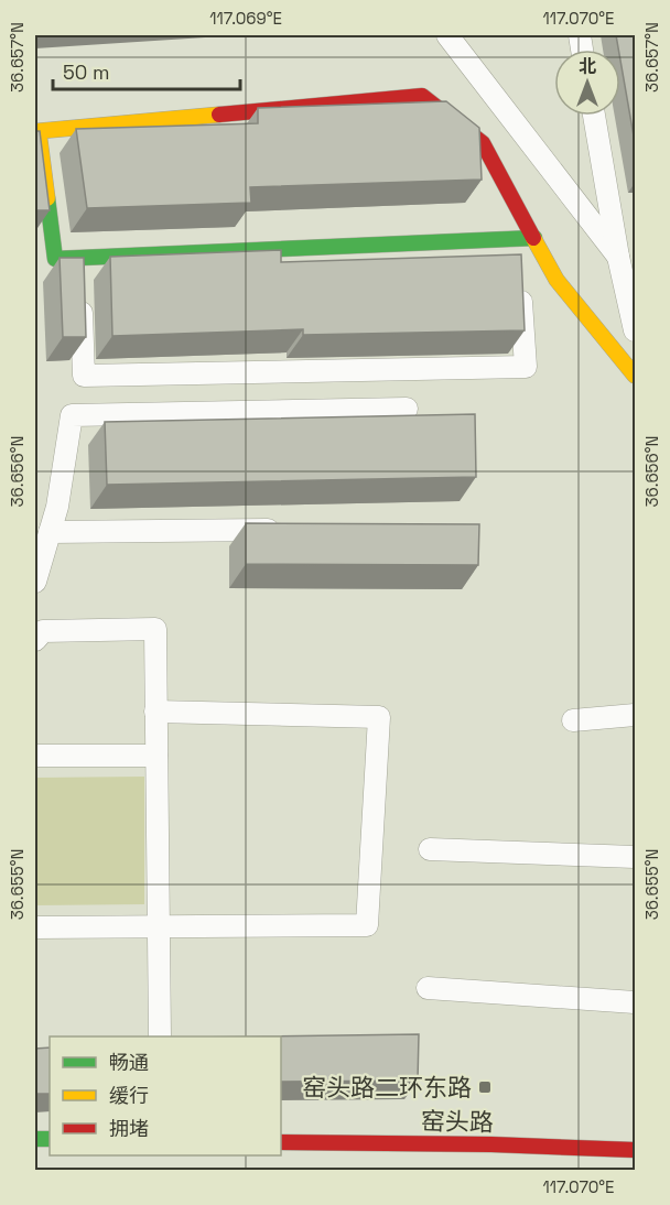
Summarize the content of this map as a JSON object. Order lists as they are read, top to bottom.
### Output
{
  "streets": {
    "street": ["窑头路"]
  },
  "places": {
    "transit": ["窑头路二环东路"]
  },
  "legend": ["畅通", "缓行", "拥堵"],
  "scale_bar": "50 m",
  "north": "top",
  "coordinates": [
    "117.069°E",
    "117.070°E",
    "36.657°N",
    "36.656°N",
    "36.655°N"
  ]
}
